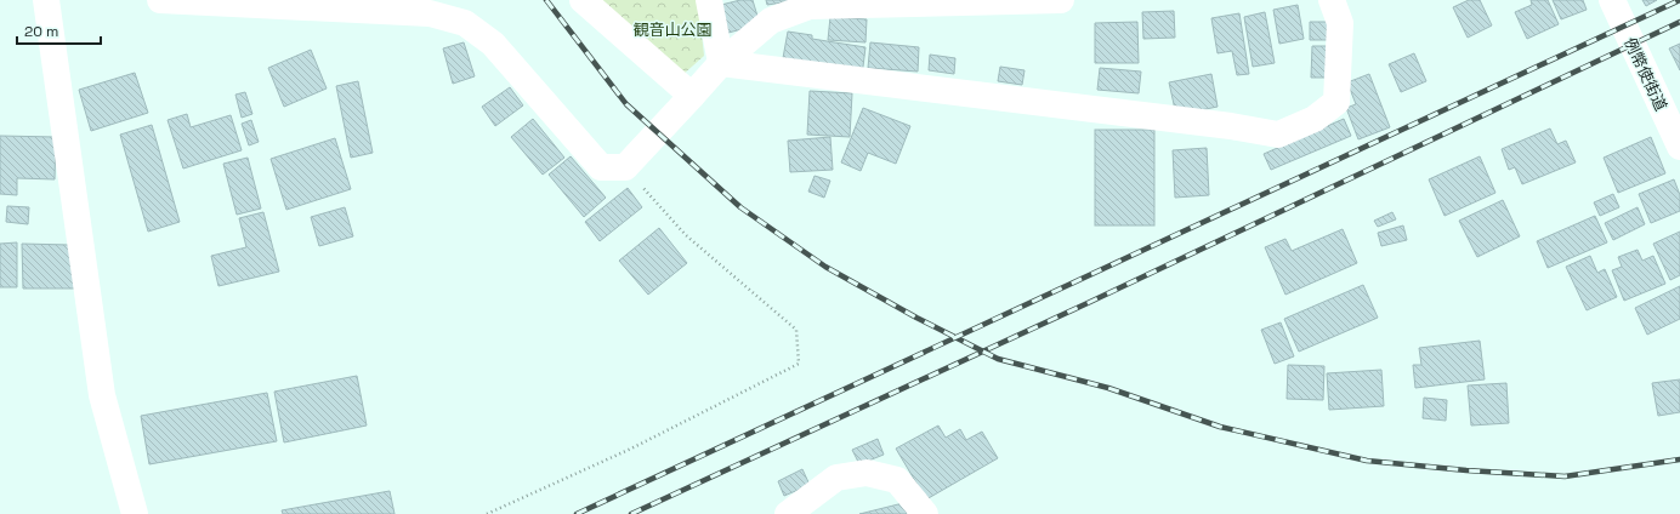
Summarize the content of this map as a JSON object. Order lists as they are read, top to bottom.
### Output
{
  "streets": {
    "street": ["例幣使街道"]
  },
  "parks": ["観音山公園"],
  "scale_bar": "20 m"
}
